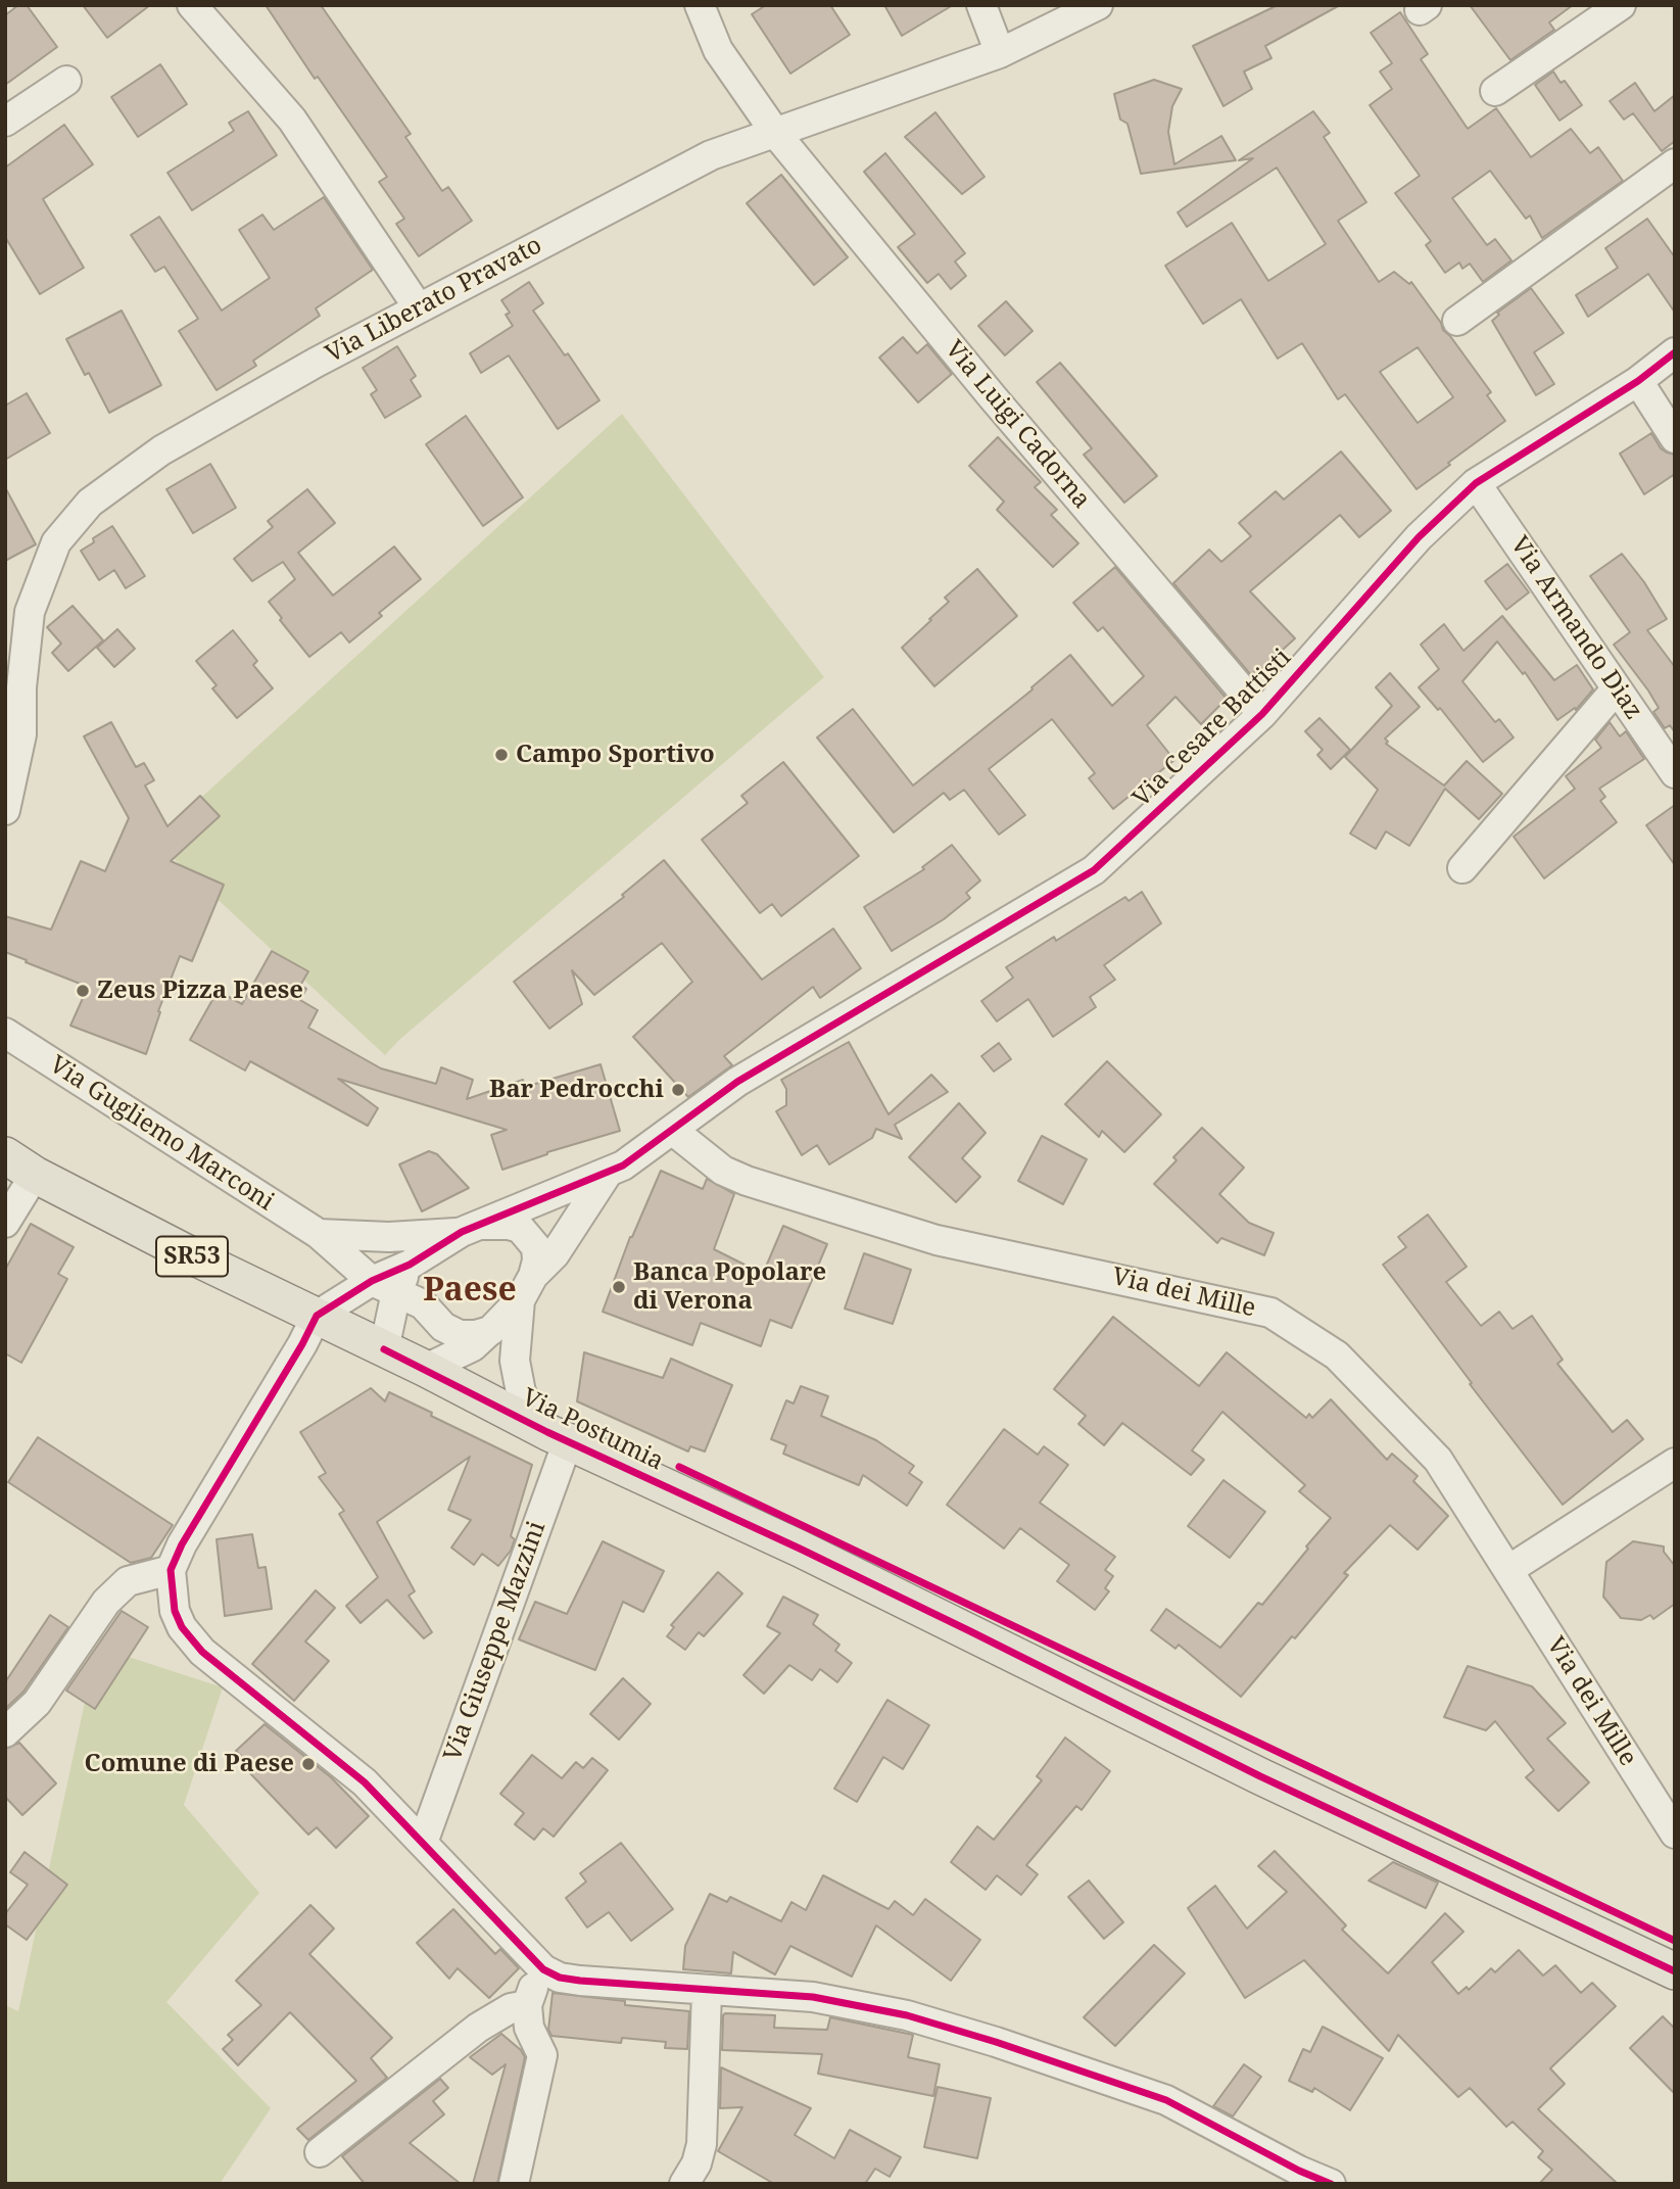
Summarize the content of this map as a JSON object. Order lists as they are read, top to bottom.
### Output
{
  "streets": {
    "main road": ["SR53", "Via Postumia"],
    "street": [
      "Via Liberato Pravato",
      "Via Luigi Cadorna",
      "Via Armando Diaz",
      "Via Cesare Battisti",
      "Via Gugliemo Marconi",
      "Via dei Mille",
      "Via Giuseppe Mazzini"
    ]
  },
  "crossings": [
    ["Via Liberato Pravato", "Via Luigi Cadorna"],
    ["Via Luigi Cadorna", "Via Cesare Battisti"],
    ["Via Armando Diaz", "Via Cesare Battisti"],
    ["Via Cesare Battisti", "Via Gugliemo Marconi"],
    ["Via Cesare Battisti", "Via dei Mille"],
    ["Via Postumia", "Via Giuseppe Mazzini"]
  ],
  "districts": ["Paese"],
  "places": [
    "Campo Sportivo",
    "Zeus Pizza Paese",
    "Bar Pedrocchi",
    "Banca Popolare di Verona",
    "Comune di Paese"
  ]
}
